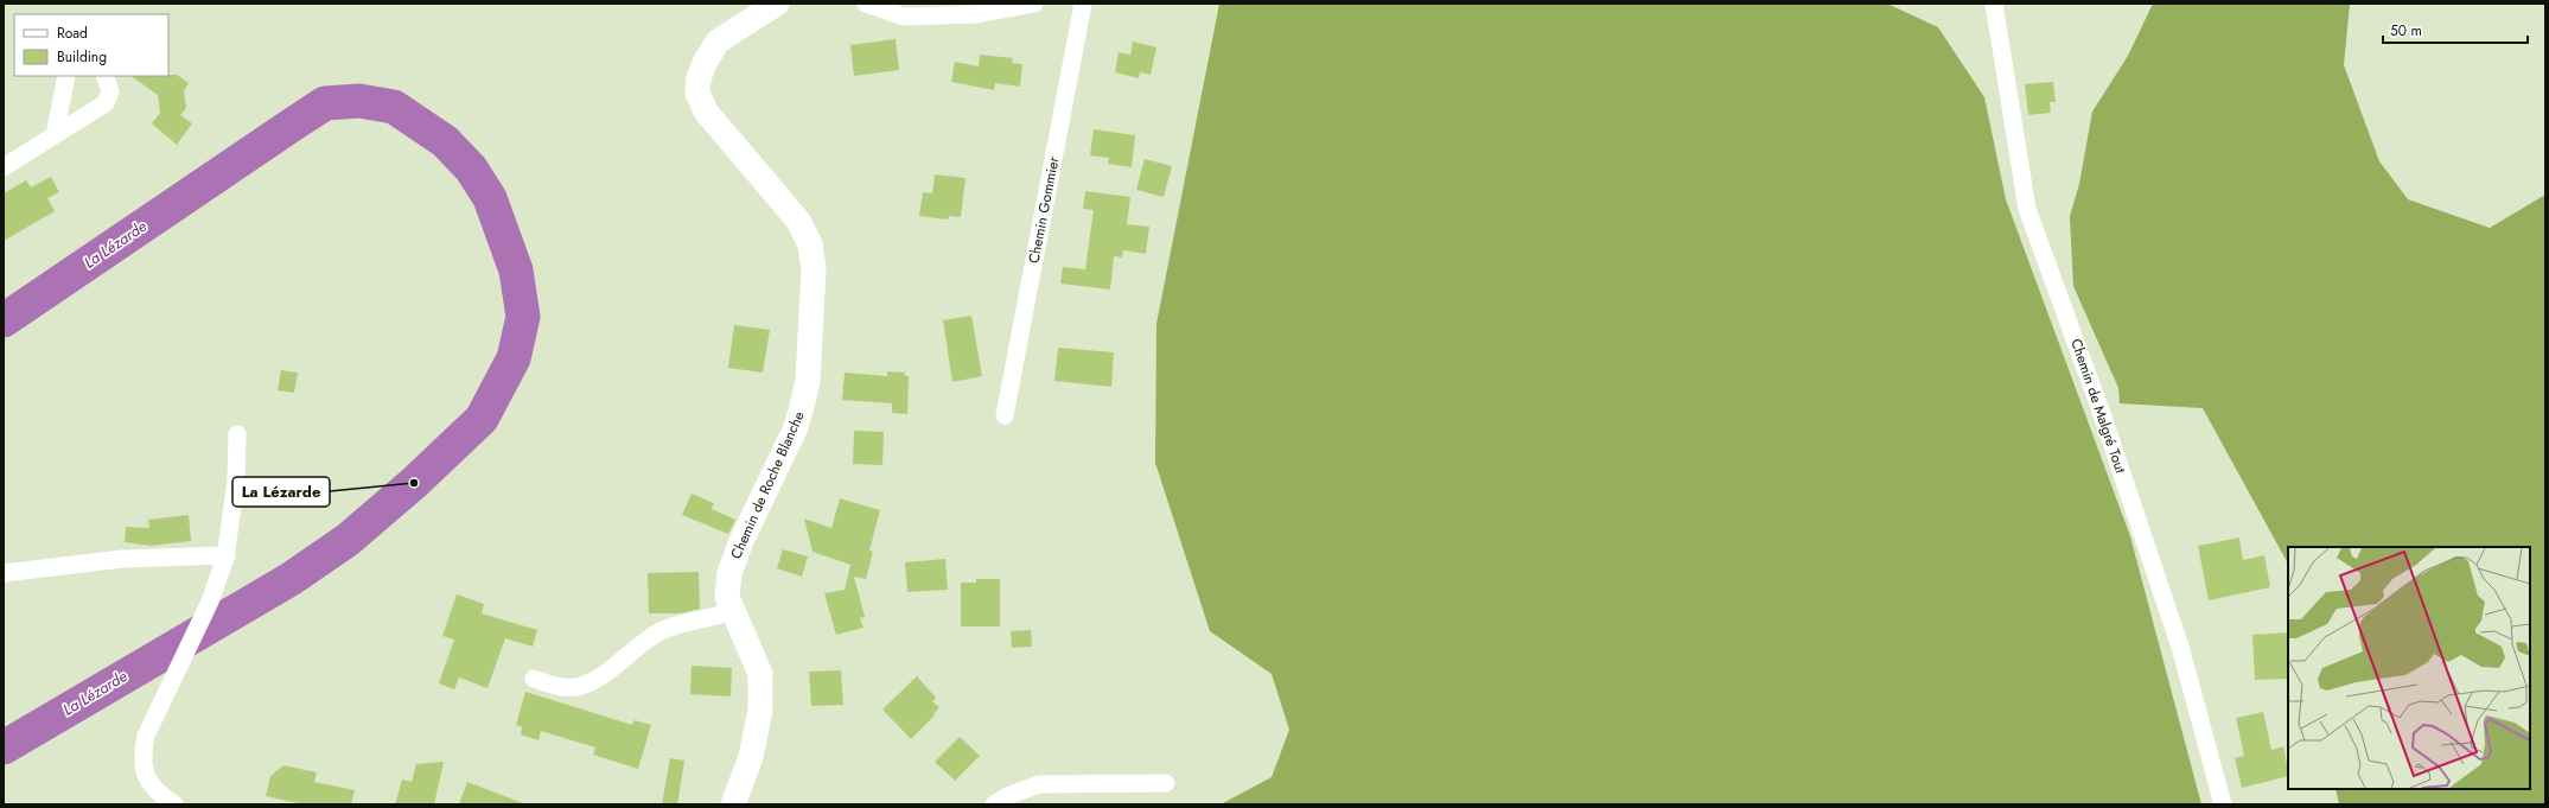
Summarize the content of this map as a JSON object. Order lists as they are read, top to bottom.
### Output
{
  "streets": {
    "main road": ["Chemin de Roche Blanche"],
    "street": ["Chemin Gommier", "Chemin de Malgré Tout"]
  },
  "water": ["La Lézarde"],
  "places": ["La Lézarde"],
  "legend": ["Road", "Building"],
  "scale_bar": "50 m"
}
